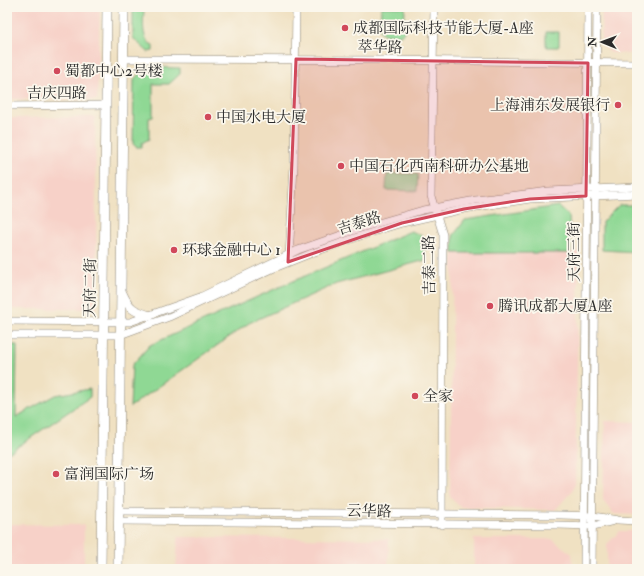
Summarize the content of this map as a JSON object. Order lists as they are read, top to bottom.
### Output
{
  "streets": {
    "main road": ["天府二街"],
    "street": [
      "萃华路",
      "吉庆四路",
      "吉泰路",
      "天府三街",
      "吉泰二路",
      "云华路"
    ]
  },
  "crossings": [
    ["萃华路", "天府三街"],
    ["萃华路", "吉泰二路"],
    ["萃华路", "天府二街"],
    ["吉庆四路", "天府二街"],
    ["吉泰路", "天府三街"],
    ["吉泰路", "吉泰二路"],
    ["吉泰路", "天府二街"],
    ["天府三街", "云华路"],
    ["吉泰二路", "云华路"],
    ["天府二街", "云华路"]
  ],
  "places": [
    "成都国际科技节能大厦-A座",
    "蜀都中心2号楼",
    "上海浦东发展银行",
    "中国水电大厦",
    "中国石化西南科研办公基地",
    "环球金融中心 1",
    "腾讯成都大厦A座",
    "全家",
    "富润国际广场"
  ],
  "north": "left"
}
